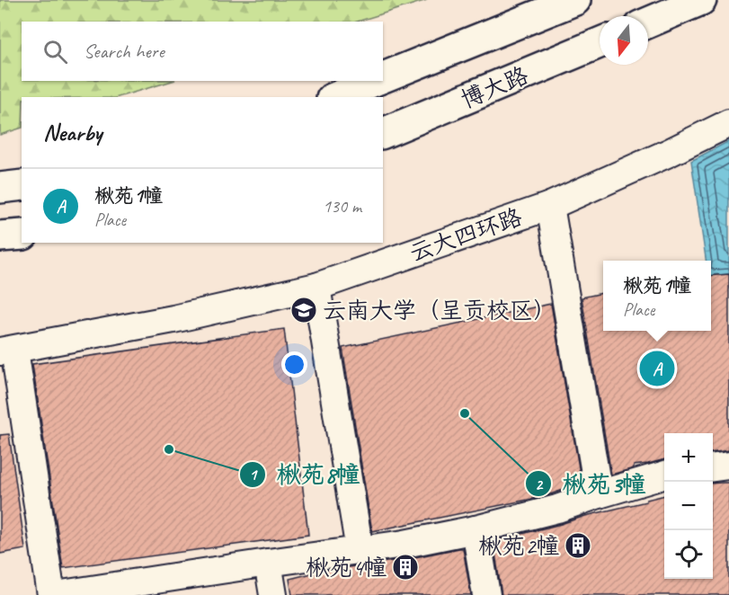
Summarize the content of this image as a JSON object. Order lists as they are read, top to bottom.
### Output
{
  "streets": {
    "main road": ["博大路"],
    "lane": ["云大四环路"]
  },
  "places": {
    "school or university": ["云南大学（呈贡校区）"],
    "other": ["楸苑3幢", "楸苑8幢"],
    "building": ["楸苑2幢", "楸苑4幢"]
  },
  "north": "bottom",
  "page": {
    "search": "Search here",
    "heading": "Nearby",
    "list": [
      {
        "mark": "A",
        "name": "楸苑1幢",
        "note": "Place",
        "value": "130 m"
      }
    ],
    "popup": ["楸苑1幢", "Place"],
    "pins": "A",
    "map_buttons": ["+", "−"]
  }
}
